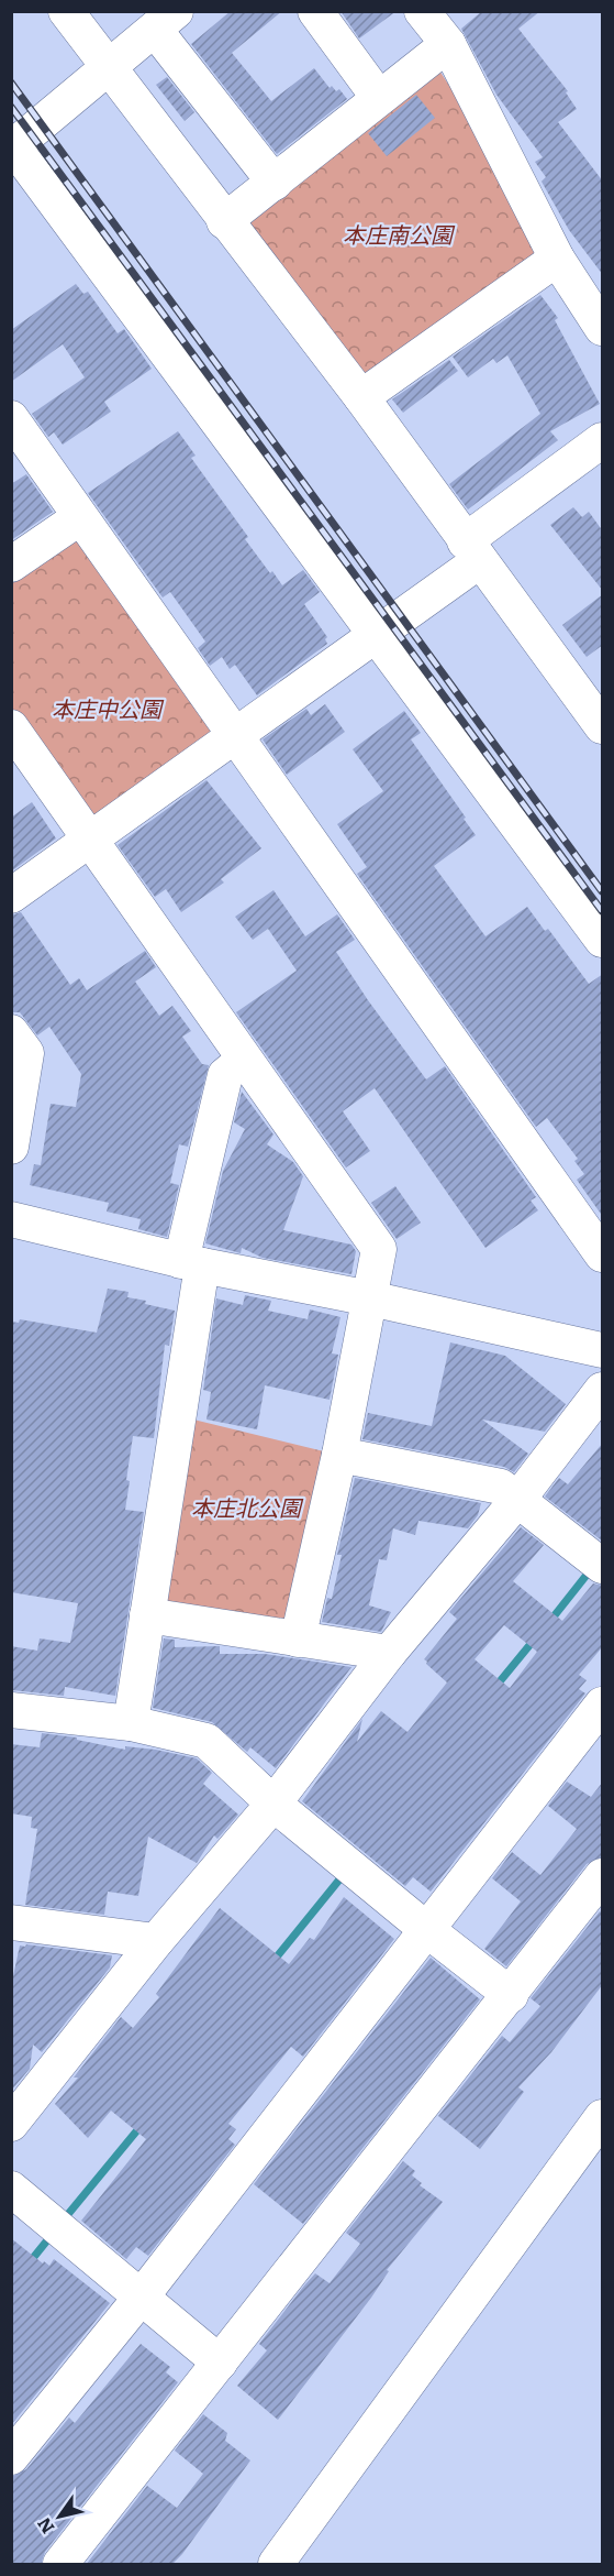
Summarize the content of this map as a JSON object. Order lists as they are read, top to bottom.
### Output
{
  "parks": ["本庄南公園", "本庄中公園", "本庄北公園"],
  "north": "bottom left"
}
